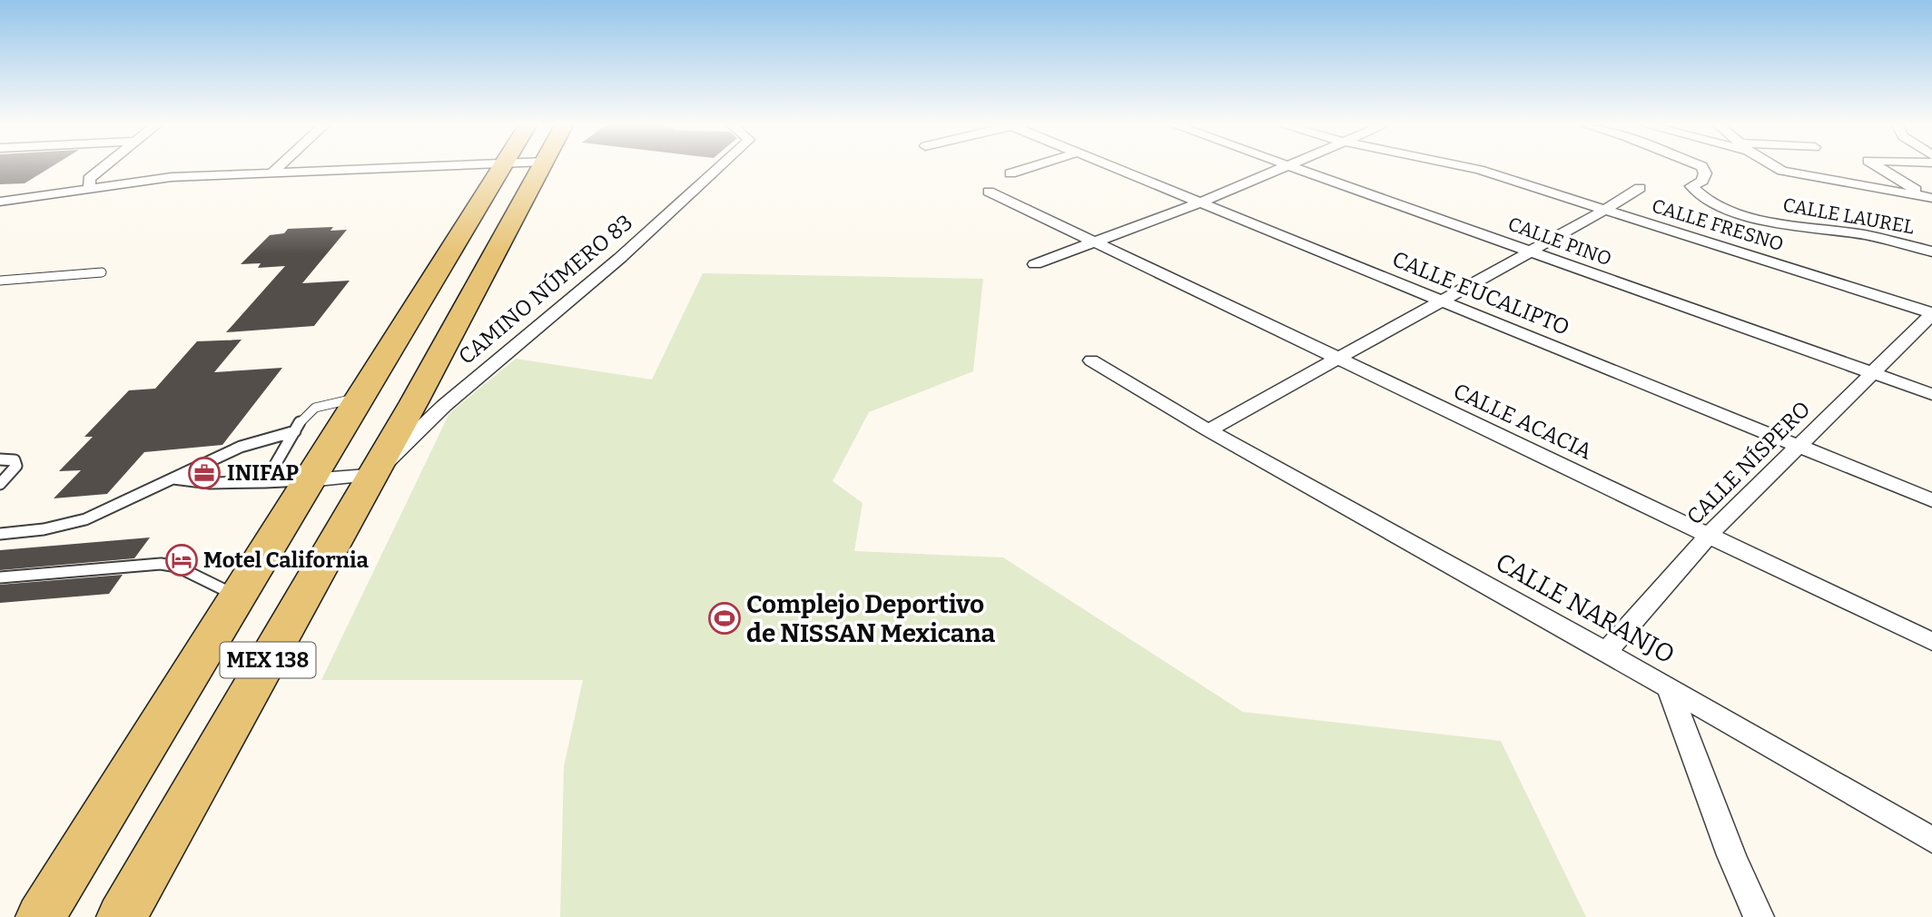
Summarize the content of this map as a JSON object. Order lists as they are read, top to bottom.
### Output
{
  "streets": {
    "main road": ["MEX 138"],
    "street": [
      "CALLE LAUREL",
      "CALLE FRESNO",
      "CALLE PINO",
      "CAMINO NÚMERO 83",
      "CALLE EUCALIPTO",
      "CALLE ACACIA",
      "CALLE NÍSPERO",
      "CALLE NARANJO"
    ]
  },
  "crossings": [
    ["CALLE FRESNO", "CALLE NÍSPERO"],
    ["CALLE PINO", "CALLE NÍSPERO"],
    ["CAMINO NÚMERO 83", "MEX 138"],
    ["CALLE EUCALIPTO", "CALLE NÍSPERO"],
    ["CALLE ACACIA", "CALLE NÍSPERO"],
    ["CALLE NÍSPERO", "CALLE NARANJO"]
  ],
  "places": {
    "office": ["INIFAP"],
    "hotel": ["Motel California"],
    "sports": ["Complejo Deportivo de NISSAN Mexicana"]
  }
}
